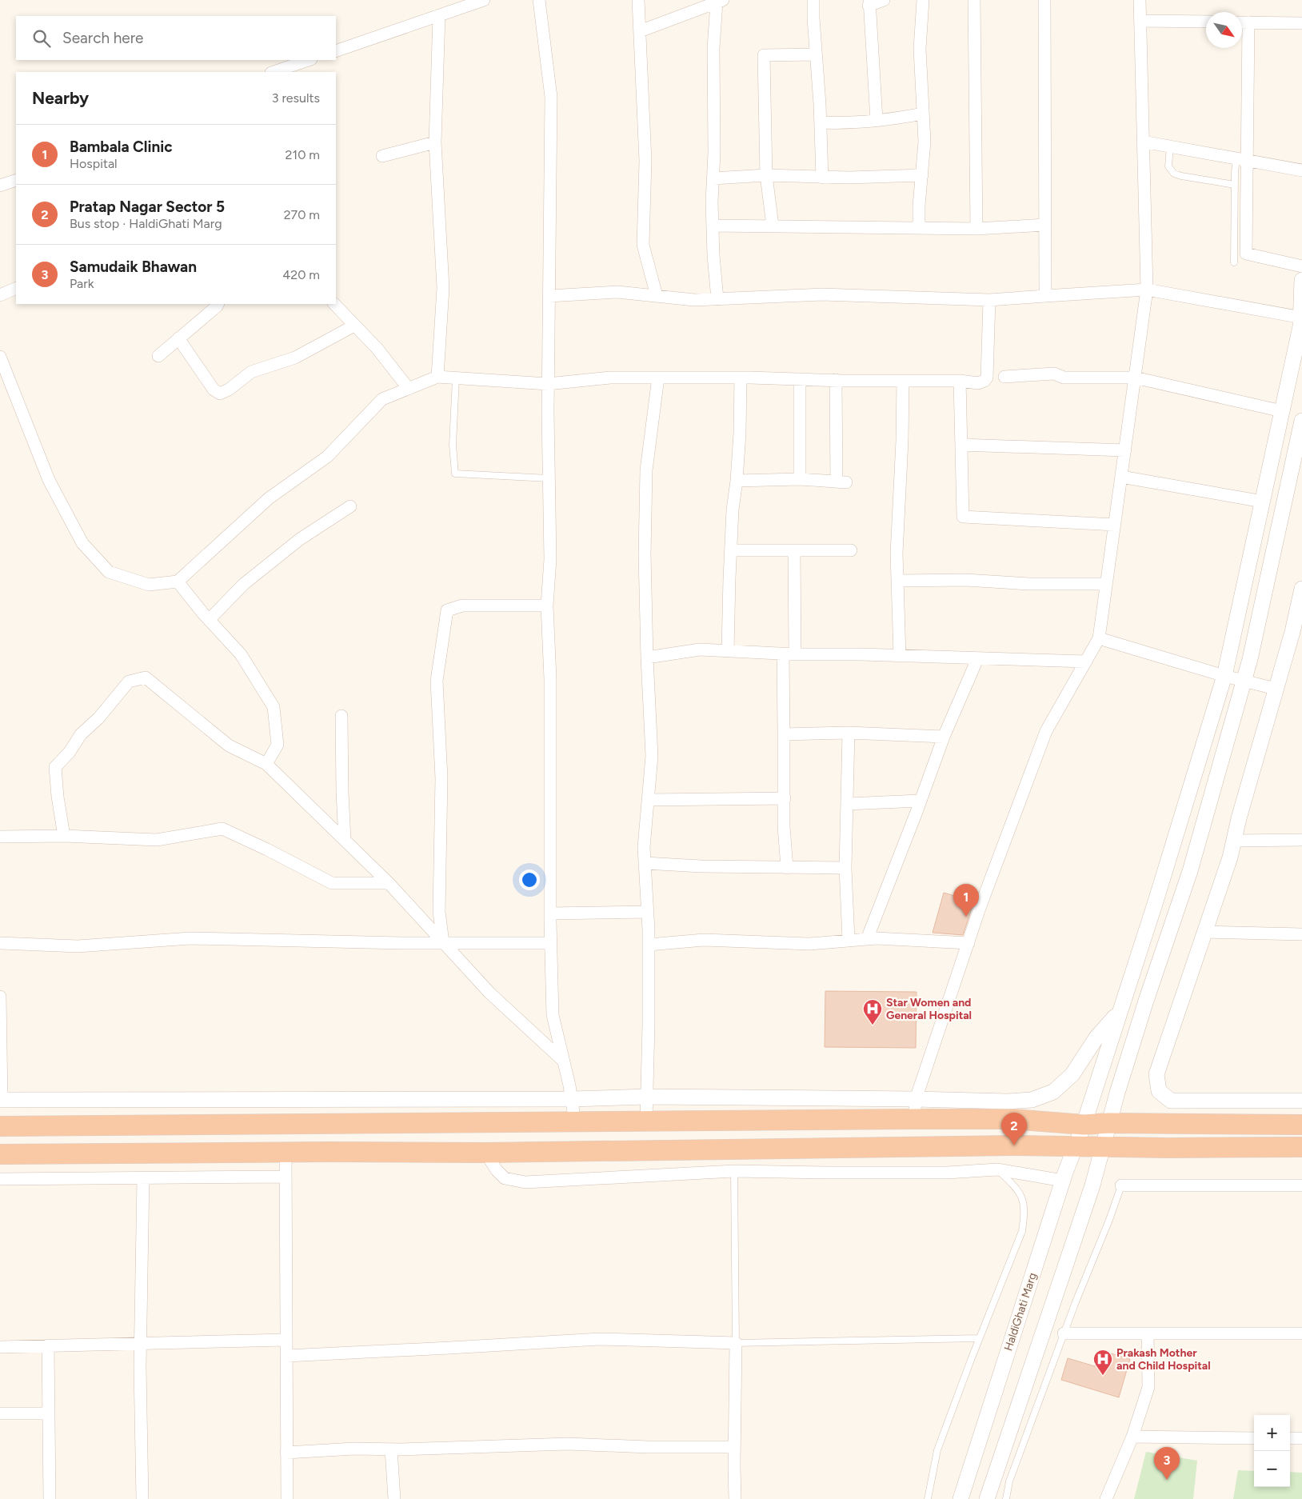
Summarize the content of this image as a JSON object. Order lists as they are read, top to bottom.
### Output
{
  "streets": {
    "street": ["HaldiGhati Marg"]
  },
  "places": {
    "hospital": ["Star Women and General Hospital", "Prakash Mother and Child Hospital"]
  },
  "north": "bottom right",
  "page": {
    "search": "Search here",
    "heading": ["Nearby", "3 results"],
    "list": [
      {
        "mark": "1",
        "name": "Bambala Clinic",
        "note": "Hospital",
        "value": "210 m"
      },
      {
        "mark": "2",
        "name": "Pratap Nagar Sector 5",
        "note": "Bus stop · HaldiGhati Marg",
        "value": "270 m"
      },
      {
        "mark": "3",
        "name": "Samudaik Bhawan",
        "note": "Park",
        "value": "420 m"
      }
    ],
    "pins": ["1", "2", "3"],
    "map_buttons": ["+", "−"]
  }
}
